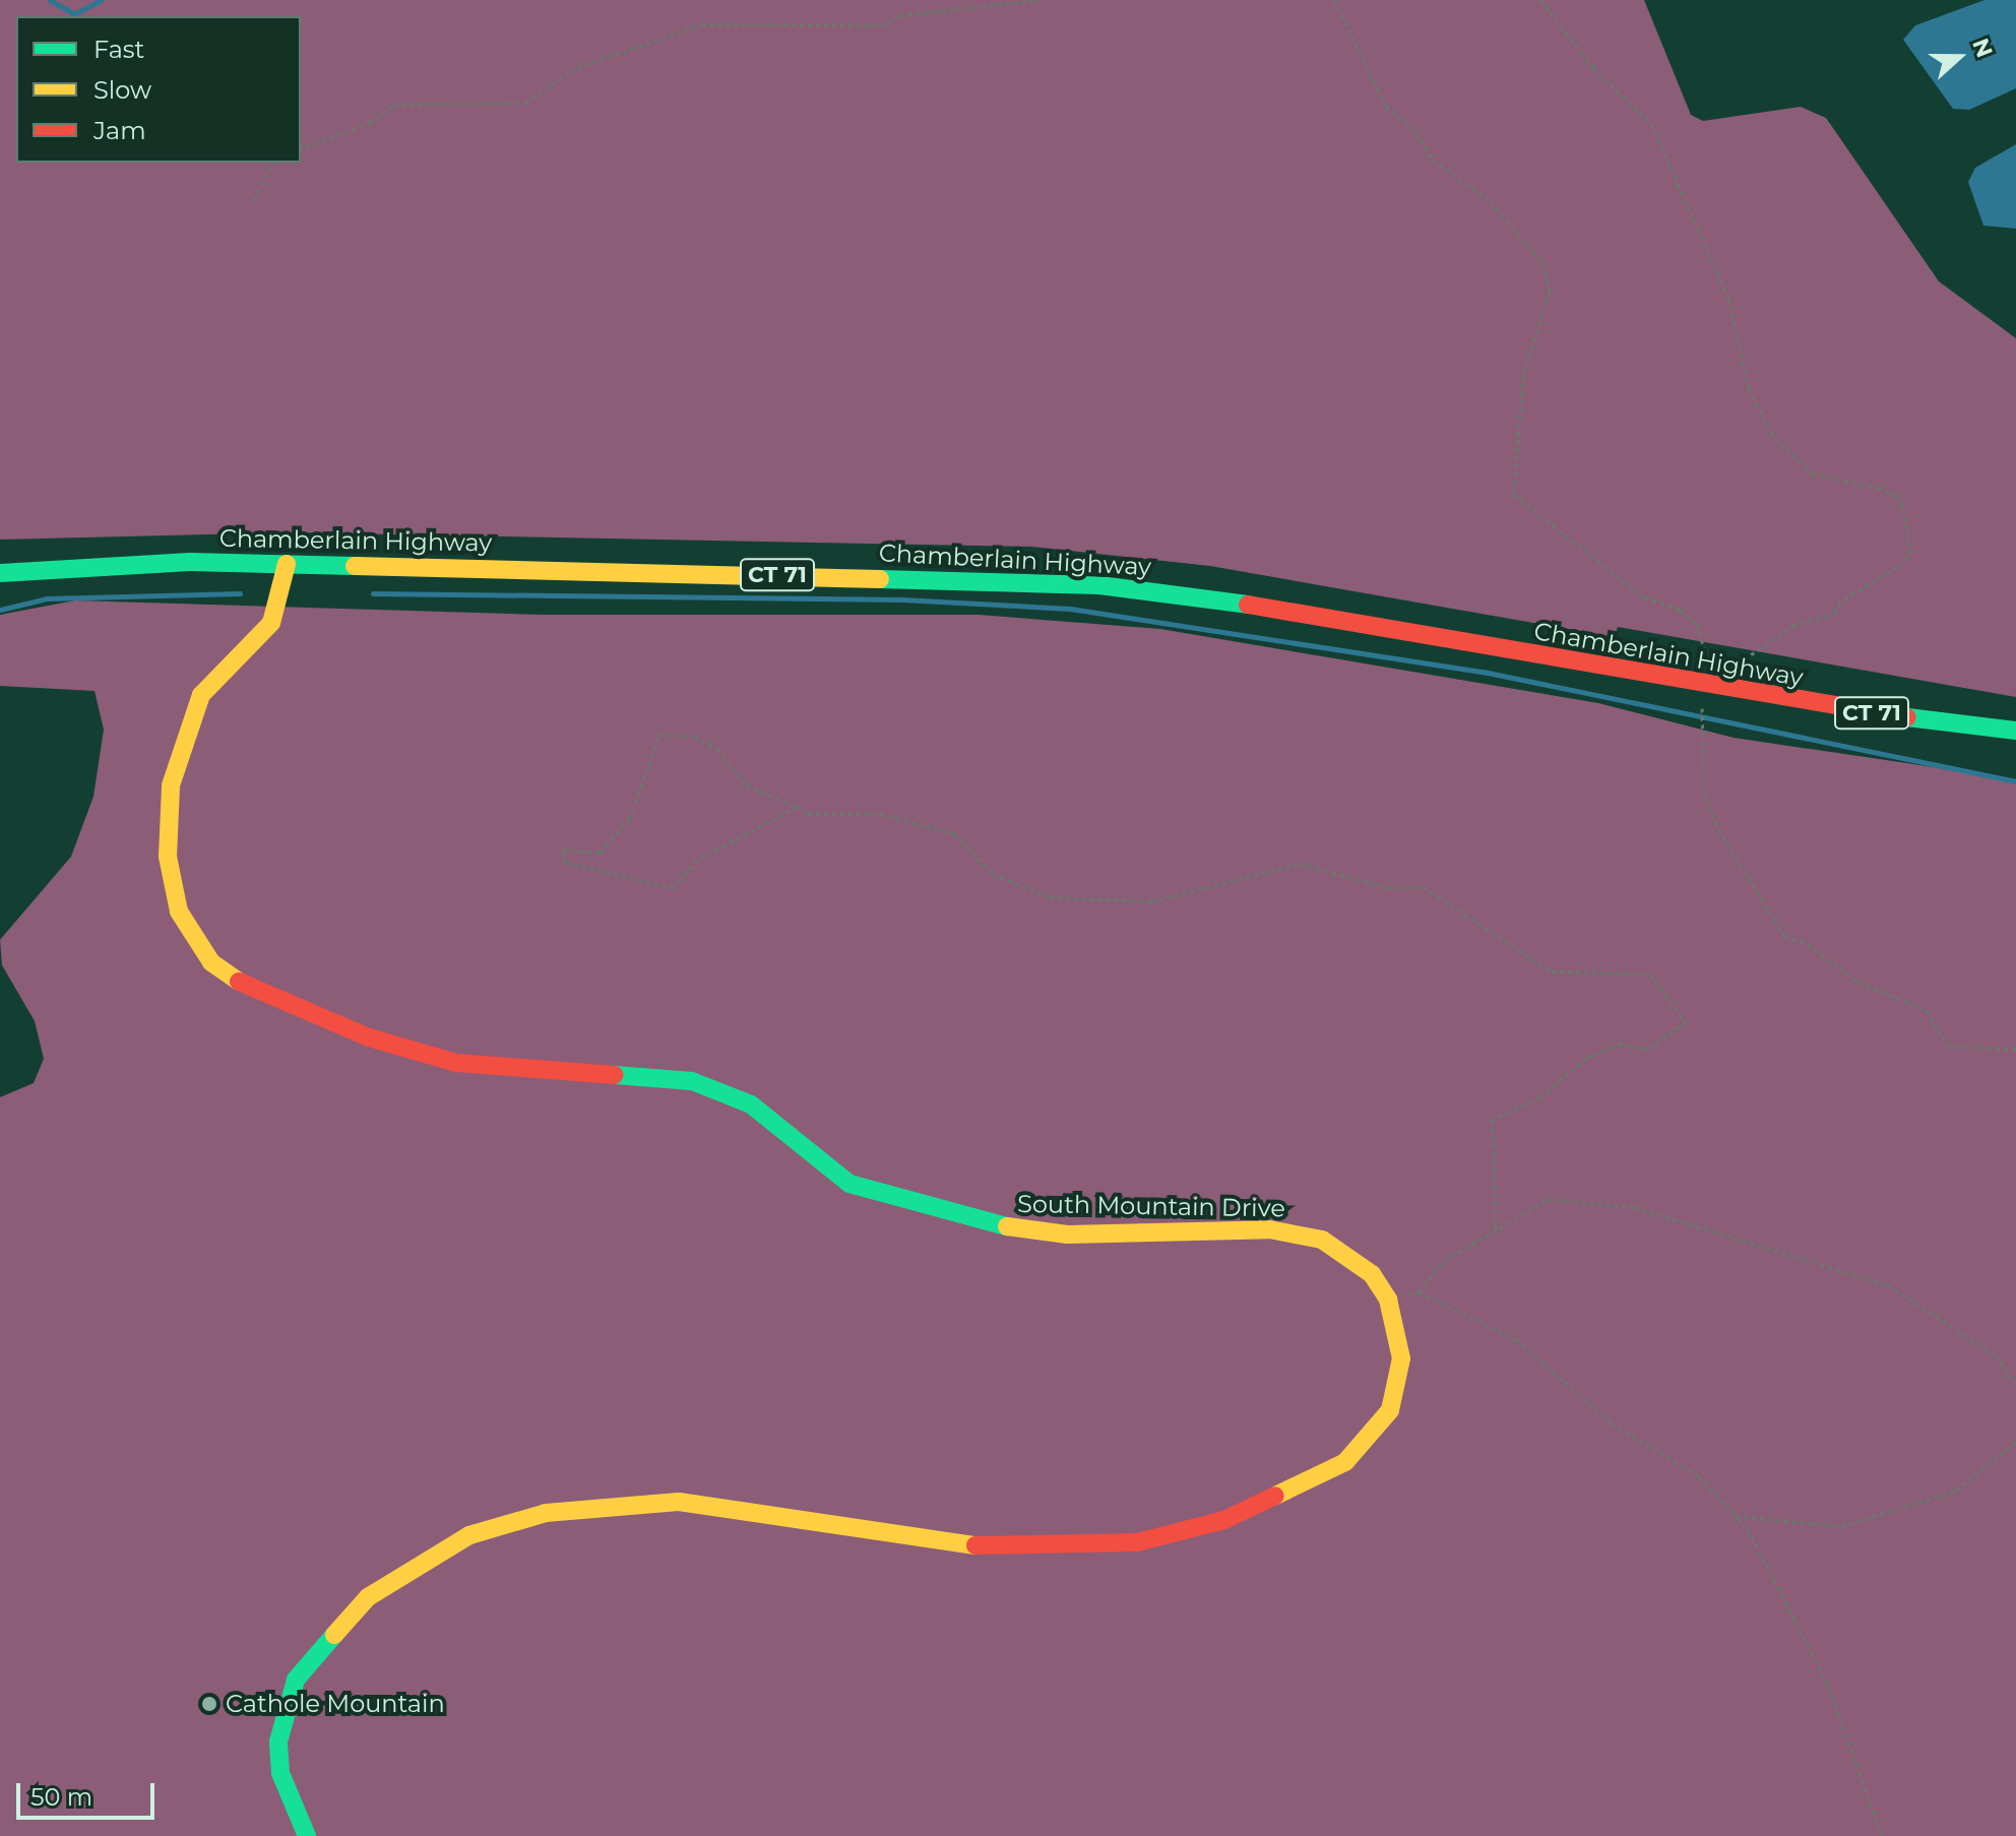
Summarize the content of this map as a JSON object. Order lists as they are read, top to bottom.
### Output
{
  "streets": {
    "street": ["Chamberlain Highway", "CT 71", "South Mountain Drive"]
  },
  "crossings": [
    ["Chamberlain Highway", "South Mountain Drive"]
  ],
  "places": ["Cathole Mountain"],
  "legend": ["Fast", "Slow", "Jam"],
  "scale_bar": "50 m",
  "north": "right"
}
